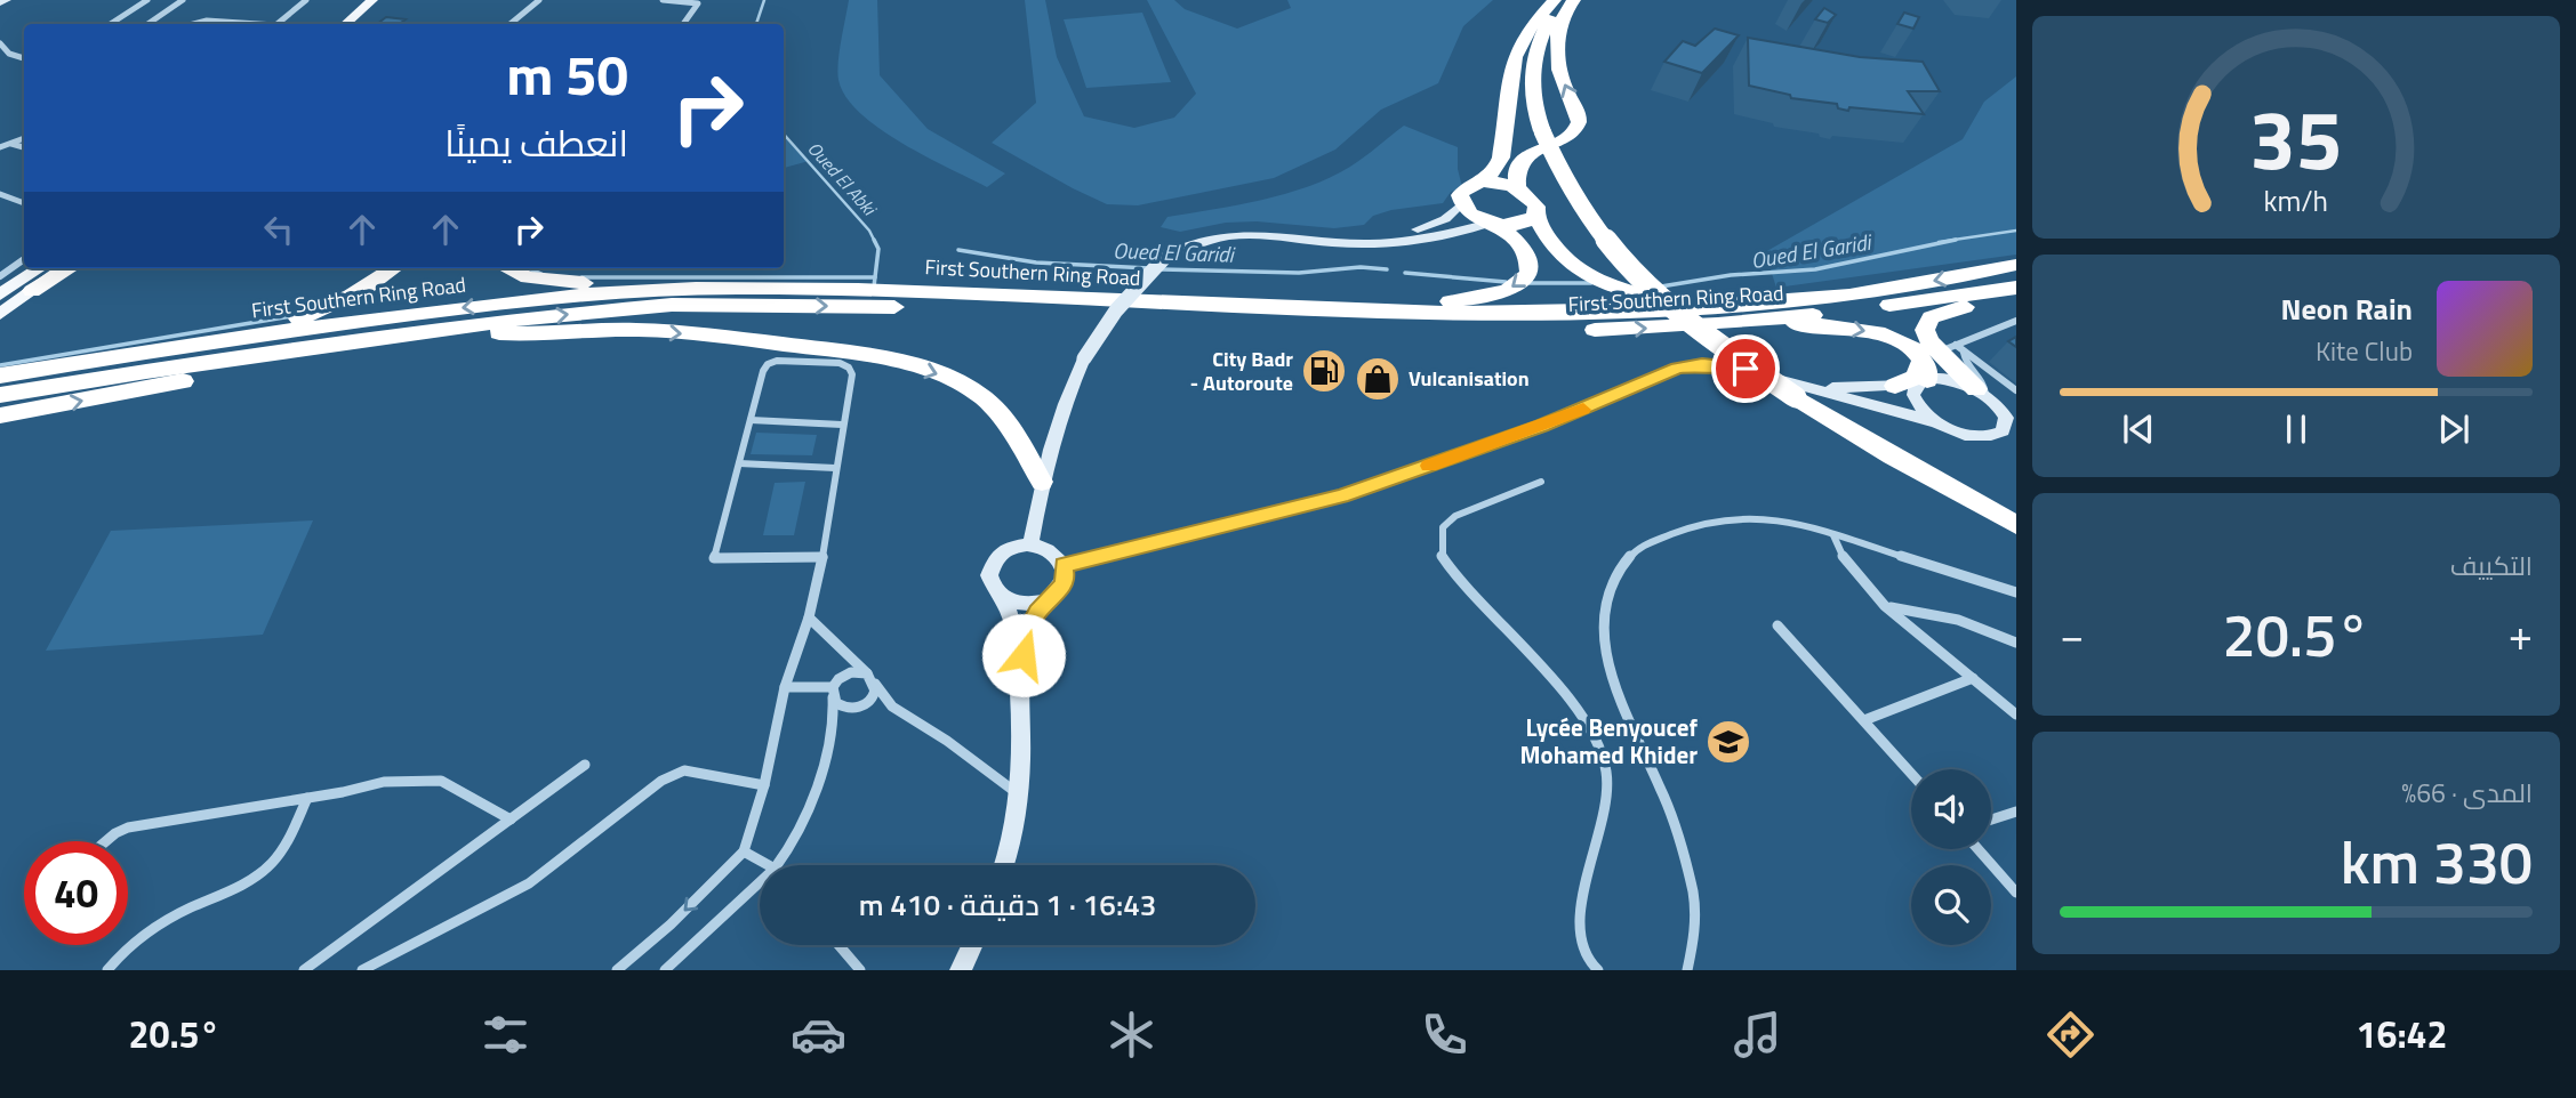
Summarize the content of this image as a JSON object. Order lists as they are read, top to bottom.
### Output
{
  "streets": {
    "highway": ["First Southern Ring Road"]
  },
  "water": ["Oued El Abki", "Oued El Garidi"],
  "places": {
    "fuel station": ["City Badr - Autoroute"],
    "shop": ["Vulcanisation"],
    "school or university": ["Lycée Benyoucef Mohamed Khider"]
  },
  "page": {
    "turn": ["50 m", "انعطف يمينًا"],
    "song": ["Neon Rain", "Kite Club"],
    "tile": [
      "التكييف",
      ["المدى · 66%", "330 km"]
    ],
    "heat": ["−", "20.5°", "+"],
    "limit": "40",
    "trip": "16:43 · 1 دقيقة · 410 m",
    "tabs": ["16:42", "20.5°"],
    "gauge": ["35", "km/h"]
  }
}
